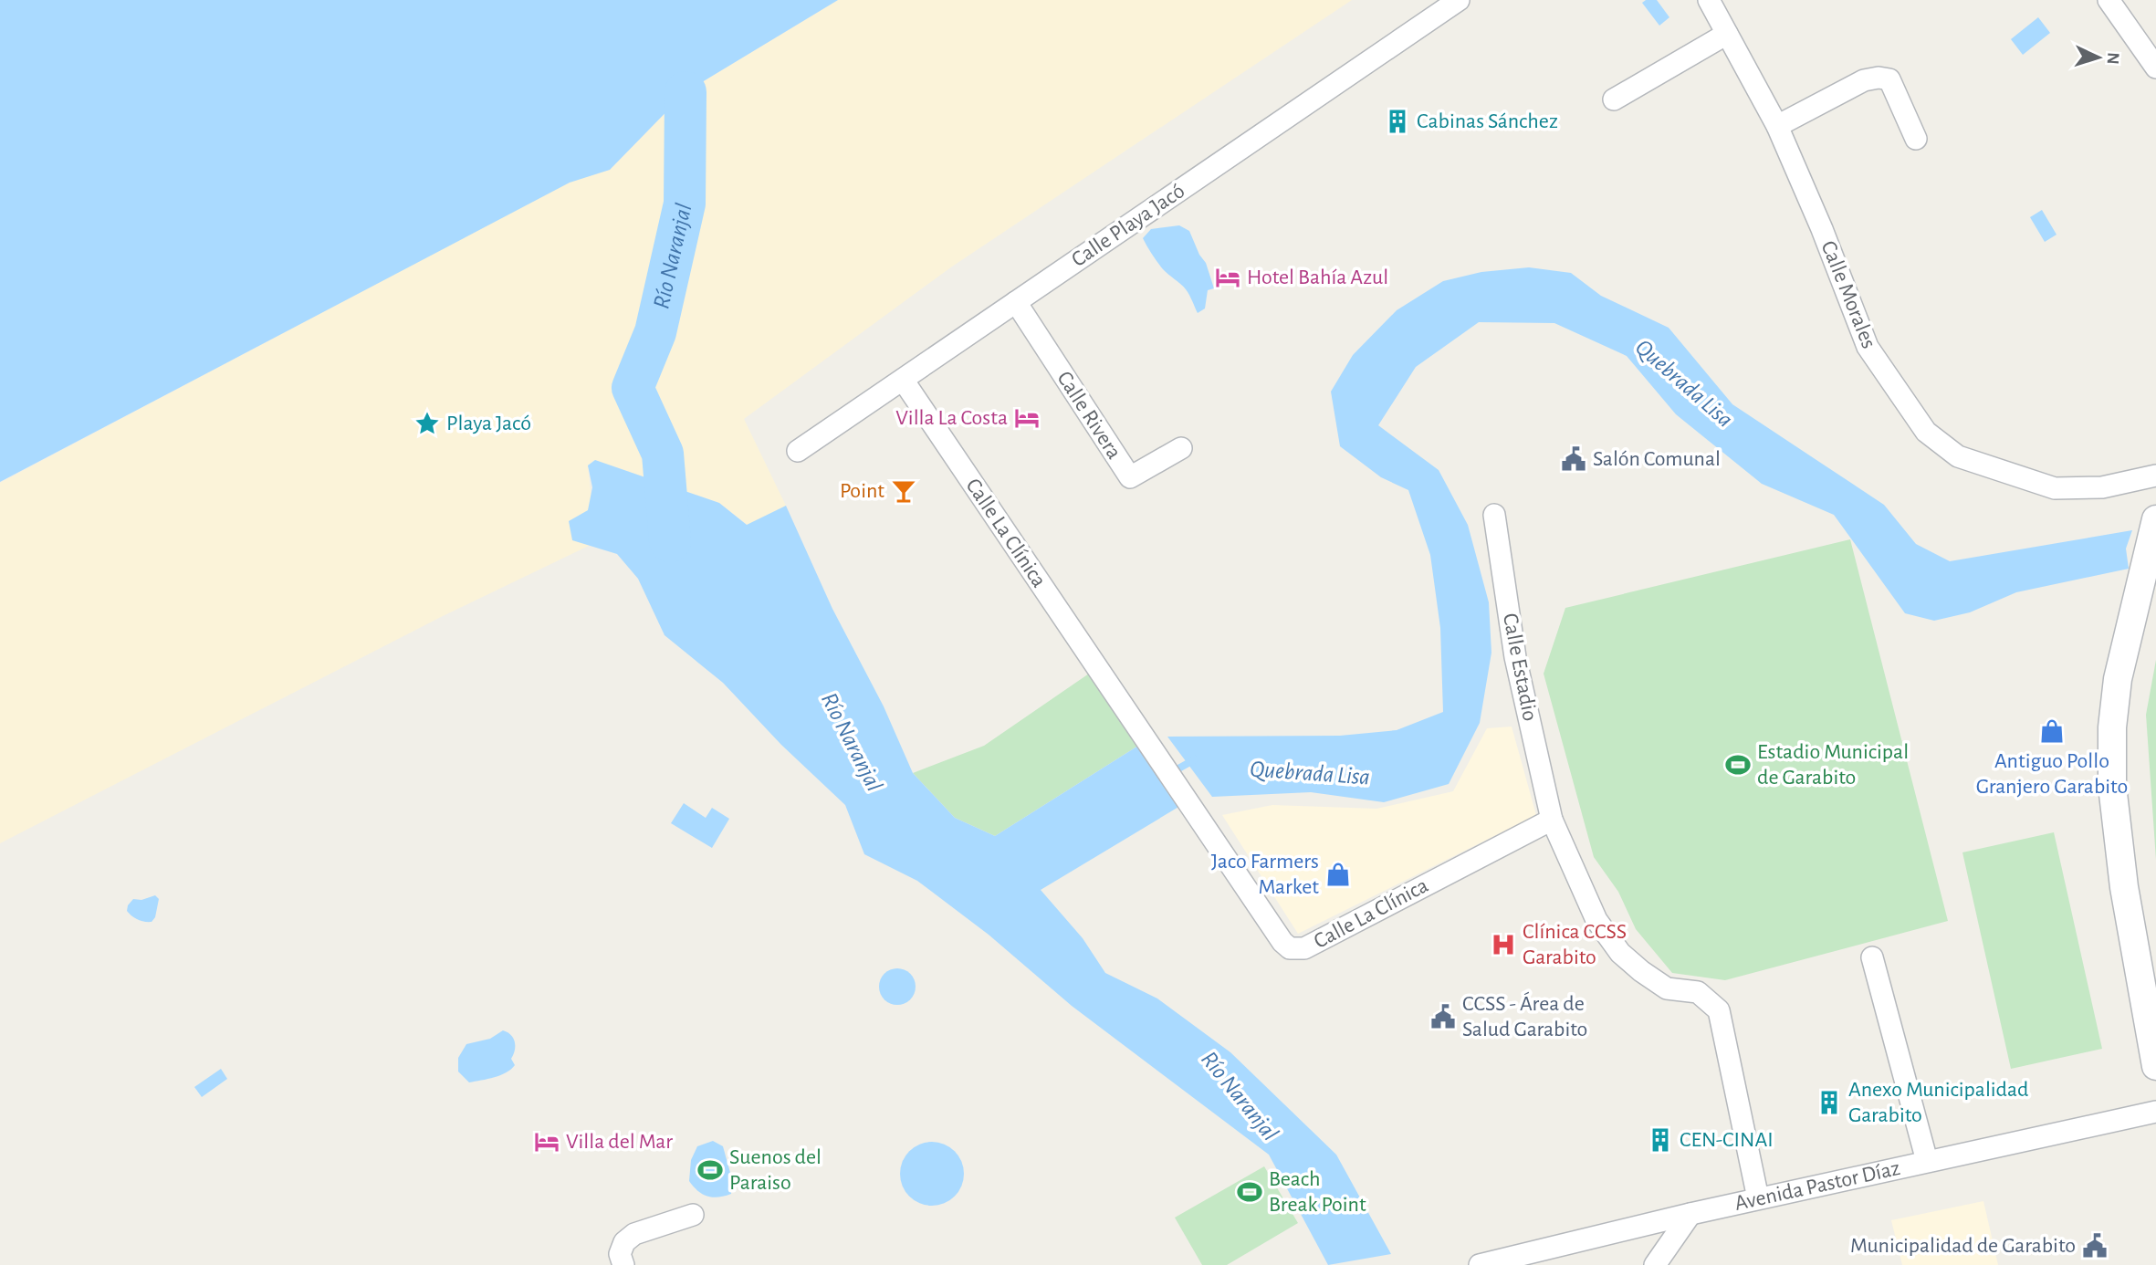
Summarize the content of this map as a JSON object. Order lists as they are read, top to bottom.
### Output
{
  "streets": {
    "street": [
      "Calle Playa Jacó",
      "Calle Morales",
      "Calle Rivera",
      "Calle La Clínica",
      "Calle Estadio",
      "Avenida Pastor Díaz"
    ]
  },
  "crossings": [
    ["Calle Playa Jacó", "Calle Rivera"],
    ["Calle Playa Jacó", "Calle La Clínica"],
    ["Calle La Clínica", "Calle Estadio"]
  ],
  "water": ["Río Naranjal", "Quebrada Lisa"],
  "places": {
    "building": ["Cabinas Sánchez", "Anexo Municipalidad Garabito", "CEN-CINAI"],
    "hotel": ["Hotel Bahía Azul", "Villa La Costa", "Villa del Mar"],
    "place": ["Playa Jacó"],
    "public building": ["Salón Comunal", "CCSS - Área de Salud Garabito", "Municipalidad de Garabito"],
    "bar": ["Point"],
    "shop": ["Antiguo Pollo Granjero Garabito", "Jaco Farmers Market"],
    "sports": ["Estadio Municipal de Garabito", "Suenos del Paraiso", "Beach Break Point"],
    "hospital": ["Clínica CCSS Garabito"]
  },
  "north": "right"
}
